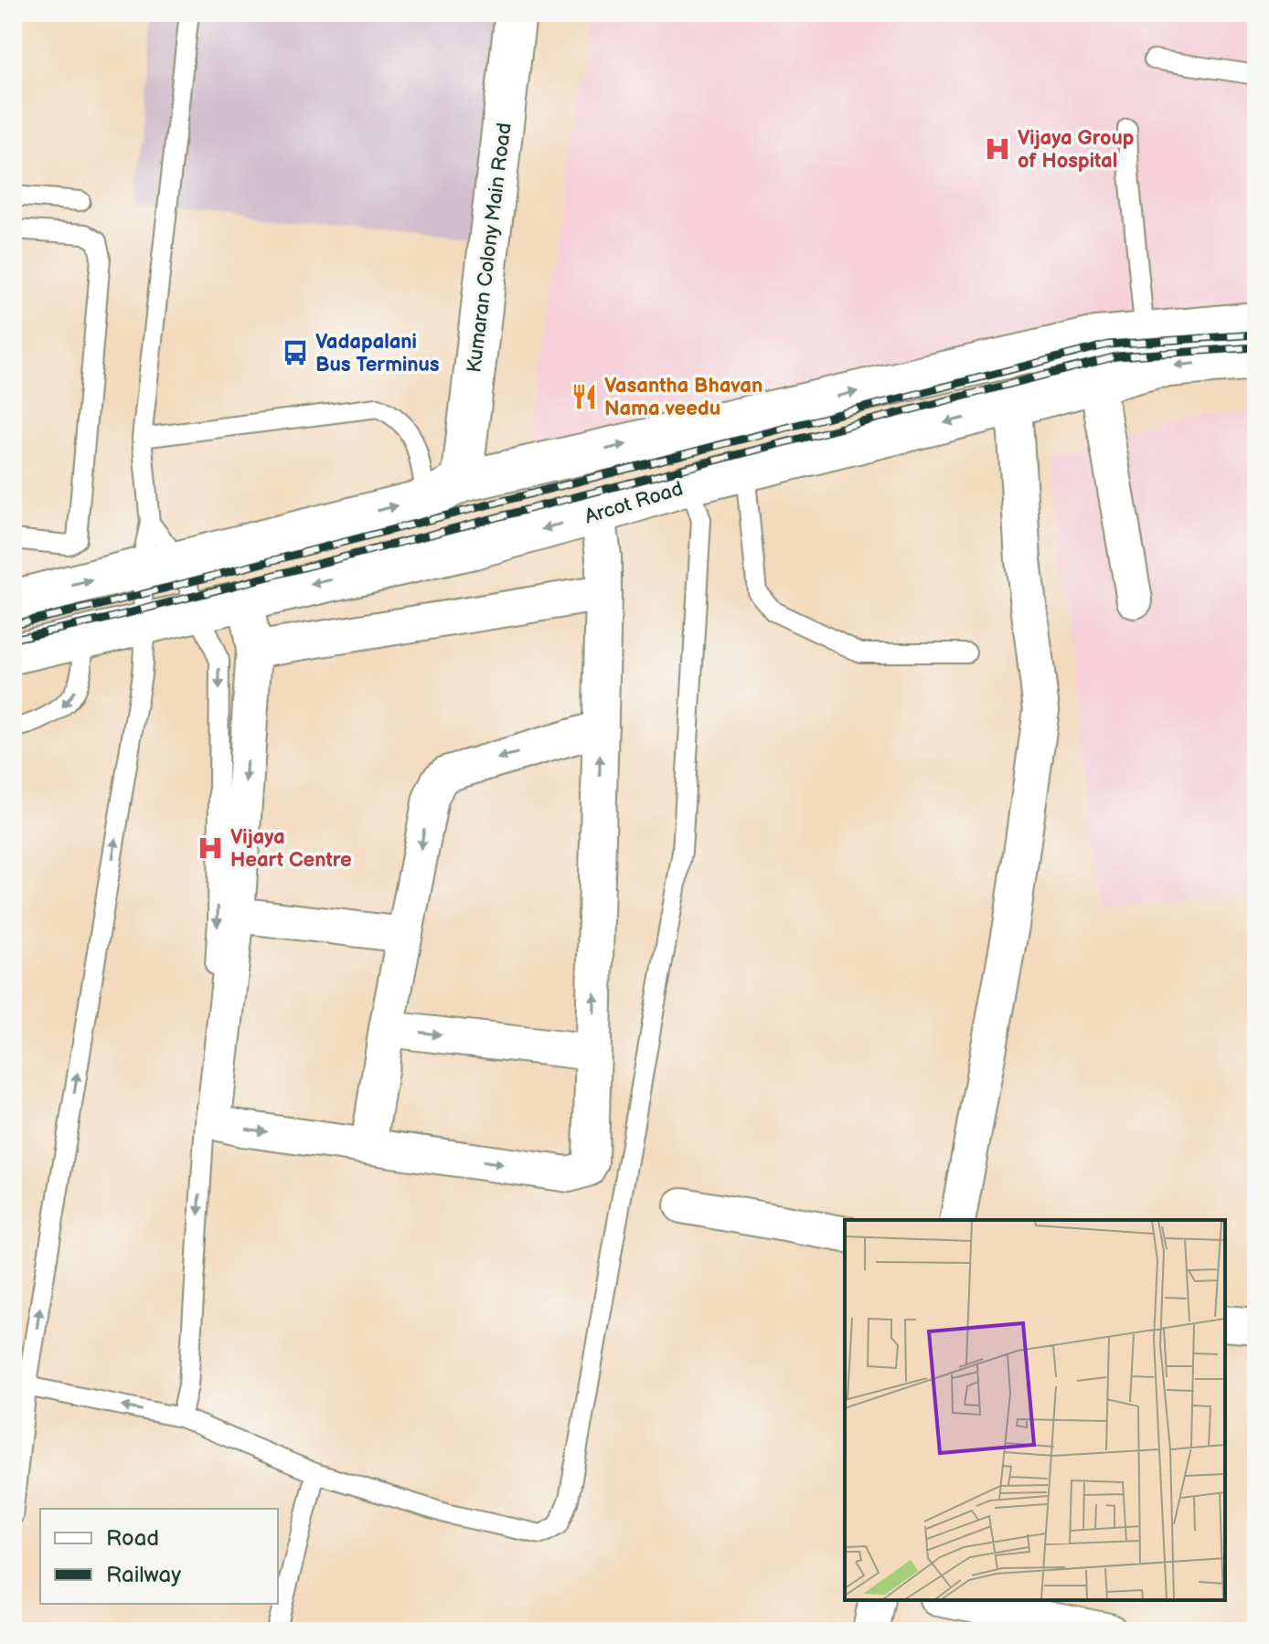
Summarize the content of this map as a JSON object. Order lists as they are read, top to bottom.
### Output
{
  "streets": {
    "main road": ["Kumaran Colony Main Road", "Arcot Road"]
  },
  "places": {
    "hospital": ["Vijaya Group of Hospital", "Vijaya Heart Centre"],
    "bus stop": ["Vadapalani Bus Terminus"],
    "restaurant": ["Vasantha Bhavan Nama veedu"]
  },
  "legend": ["Road", "Railway"]
}
